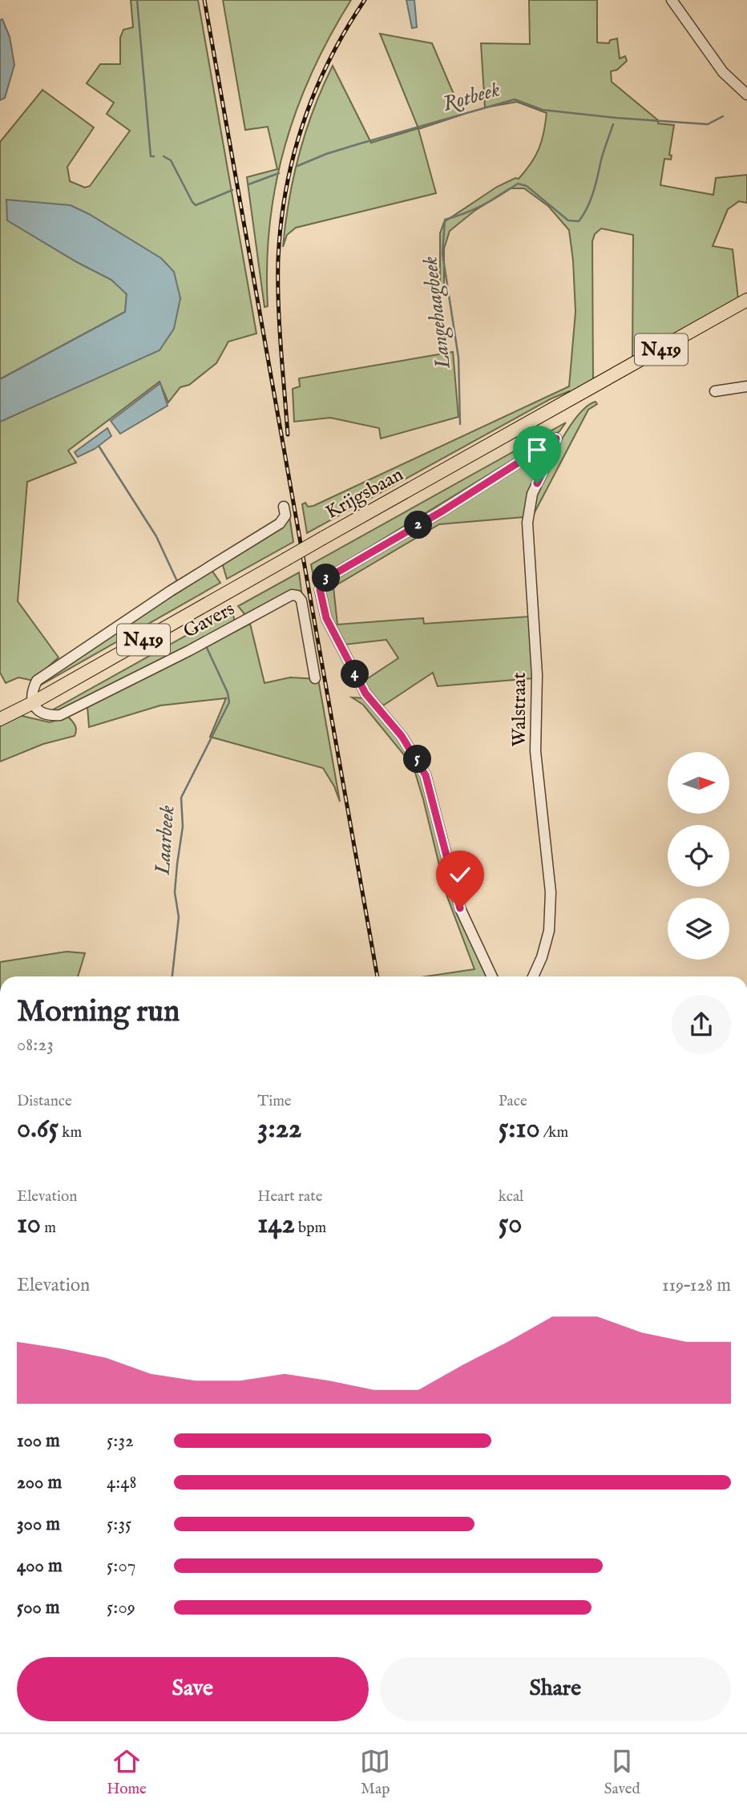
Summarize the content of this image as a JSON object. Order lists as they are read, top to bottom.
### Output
{
  "streets": {
    "main road": ["N419", "Krijgsbaan"],
    "street": ["Gavers", "Walstraat"]
  },
  "crossings": [
    ["Krijgsbaan", "Gavers"]
  ],
  "water": ["Rotbeek", "Langehaagbeek", "Laarbeek"],
  "north": "right",
  "page": {
    "pins": [
      "2",
      "3",
      "4",
      "5"
    ],
    "heading": ["Morning run", "08:23"],
    "stats": [
      ["Distance", "0.65 km"],
      ["Time", "3:22"],
      ["Pace", "5:10 /km"],
      ["Elevation", "10 m"],
      ["Heart rate", "142 bpm"],
      ["kcal", "50"]
    ],
    "chart": ["Elevation", "119–128 m"],
    "list": [
      {
        "name": "100 m",
        "note": "5:32"
      },
      {
        "name": "200 m",
        "note": "4:48"
      },
      {
        "name": "300 m",
        "note": "5:35"
      },
      {
        "name": "400 m",
        "note": "5:07"
      },
      {
        "name": "500 m",
        "note": "5:09"
      }
    ],
    "buttons": ["Save", "Share"],
    "tabs": ["Home", "Map", "Saved"]
  }
}
